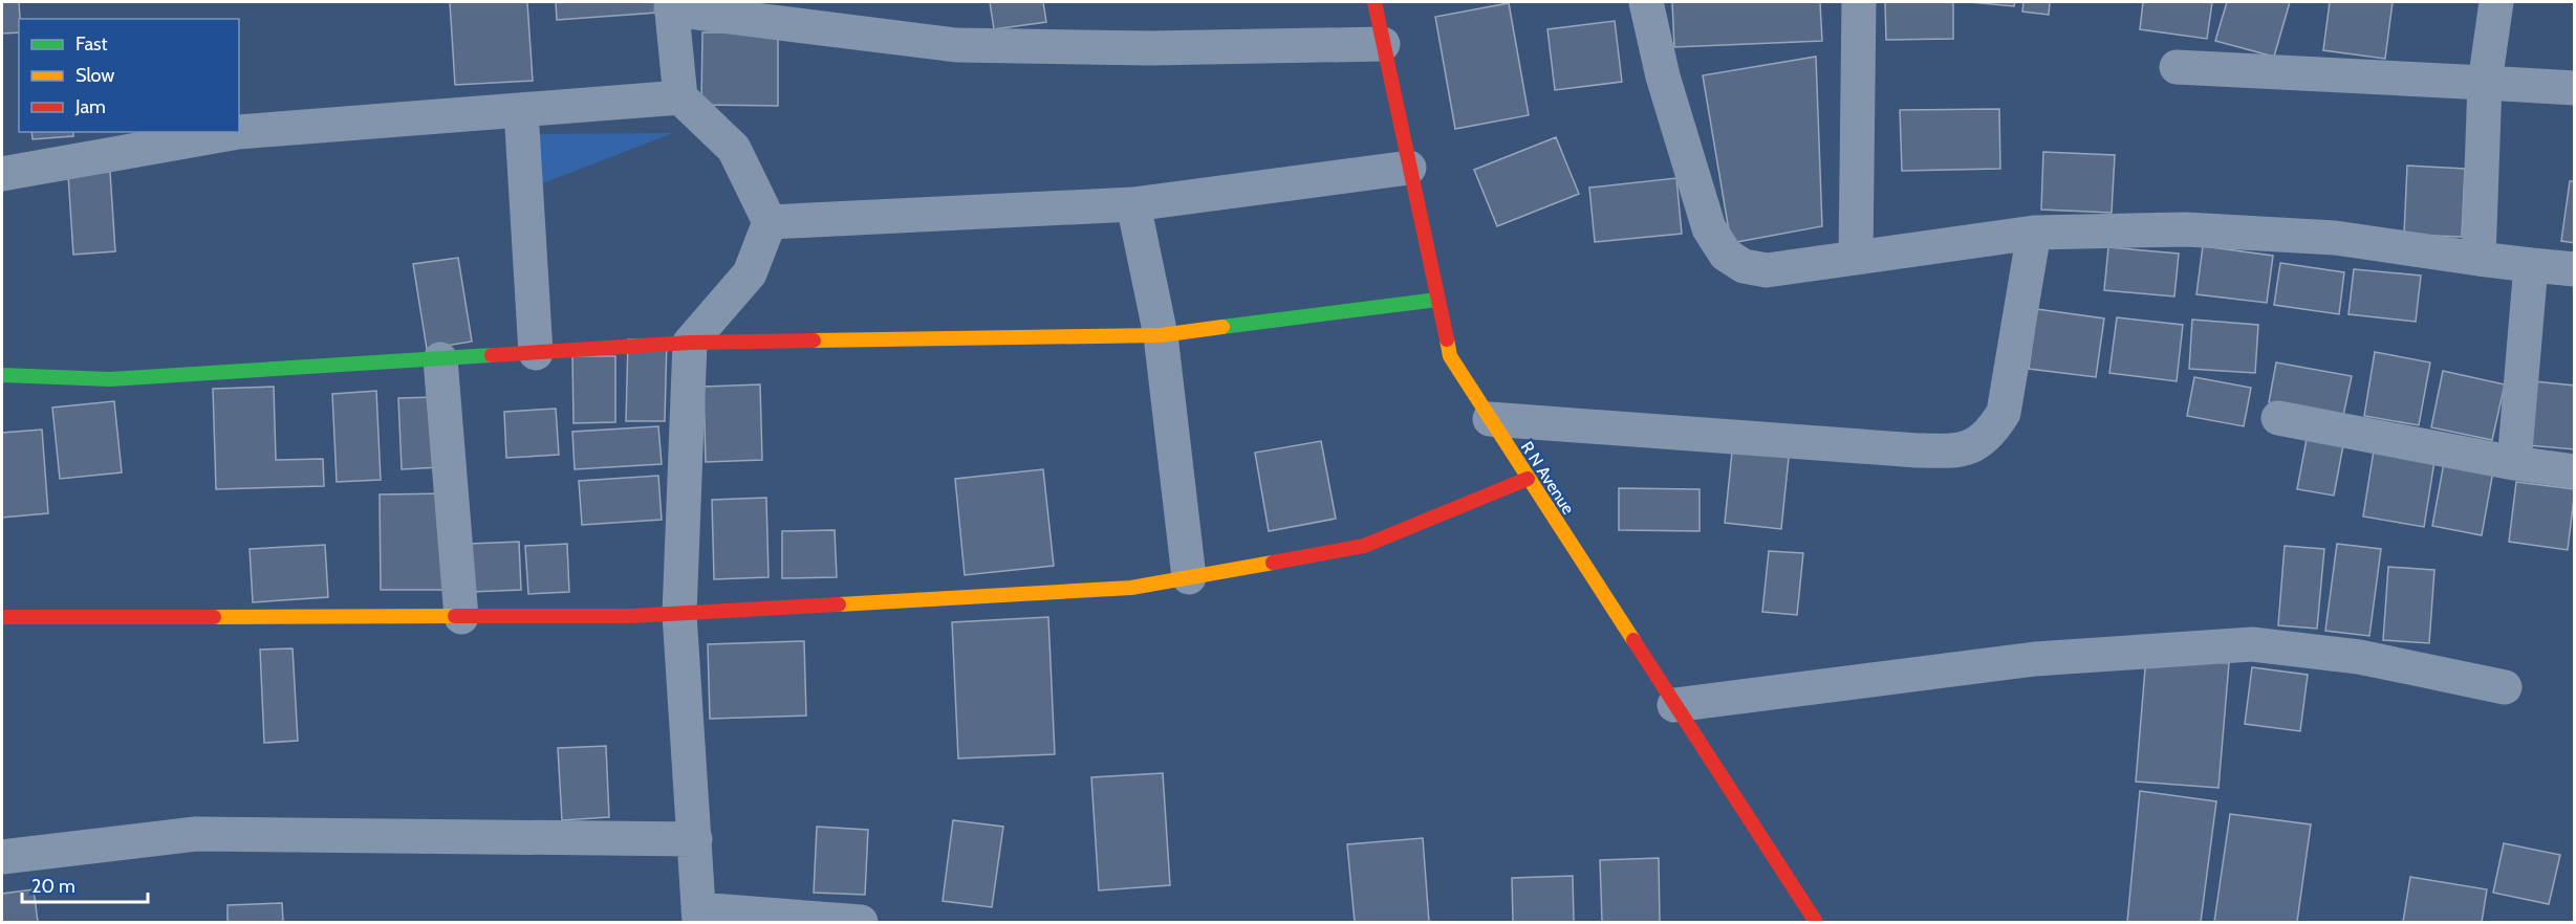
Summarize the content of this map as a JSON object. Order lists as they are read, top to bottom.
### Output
{
  "streets": {
    "street": ["R N Avenue"]
  },
  "legend": ["Fast", "Slow", "Jam"],
  "scale_bar": "20 m"
}
